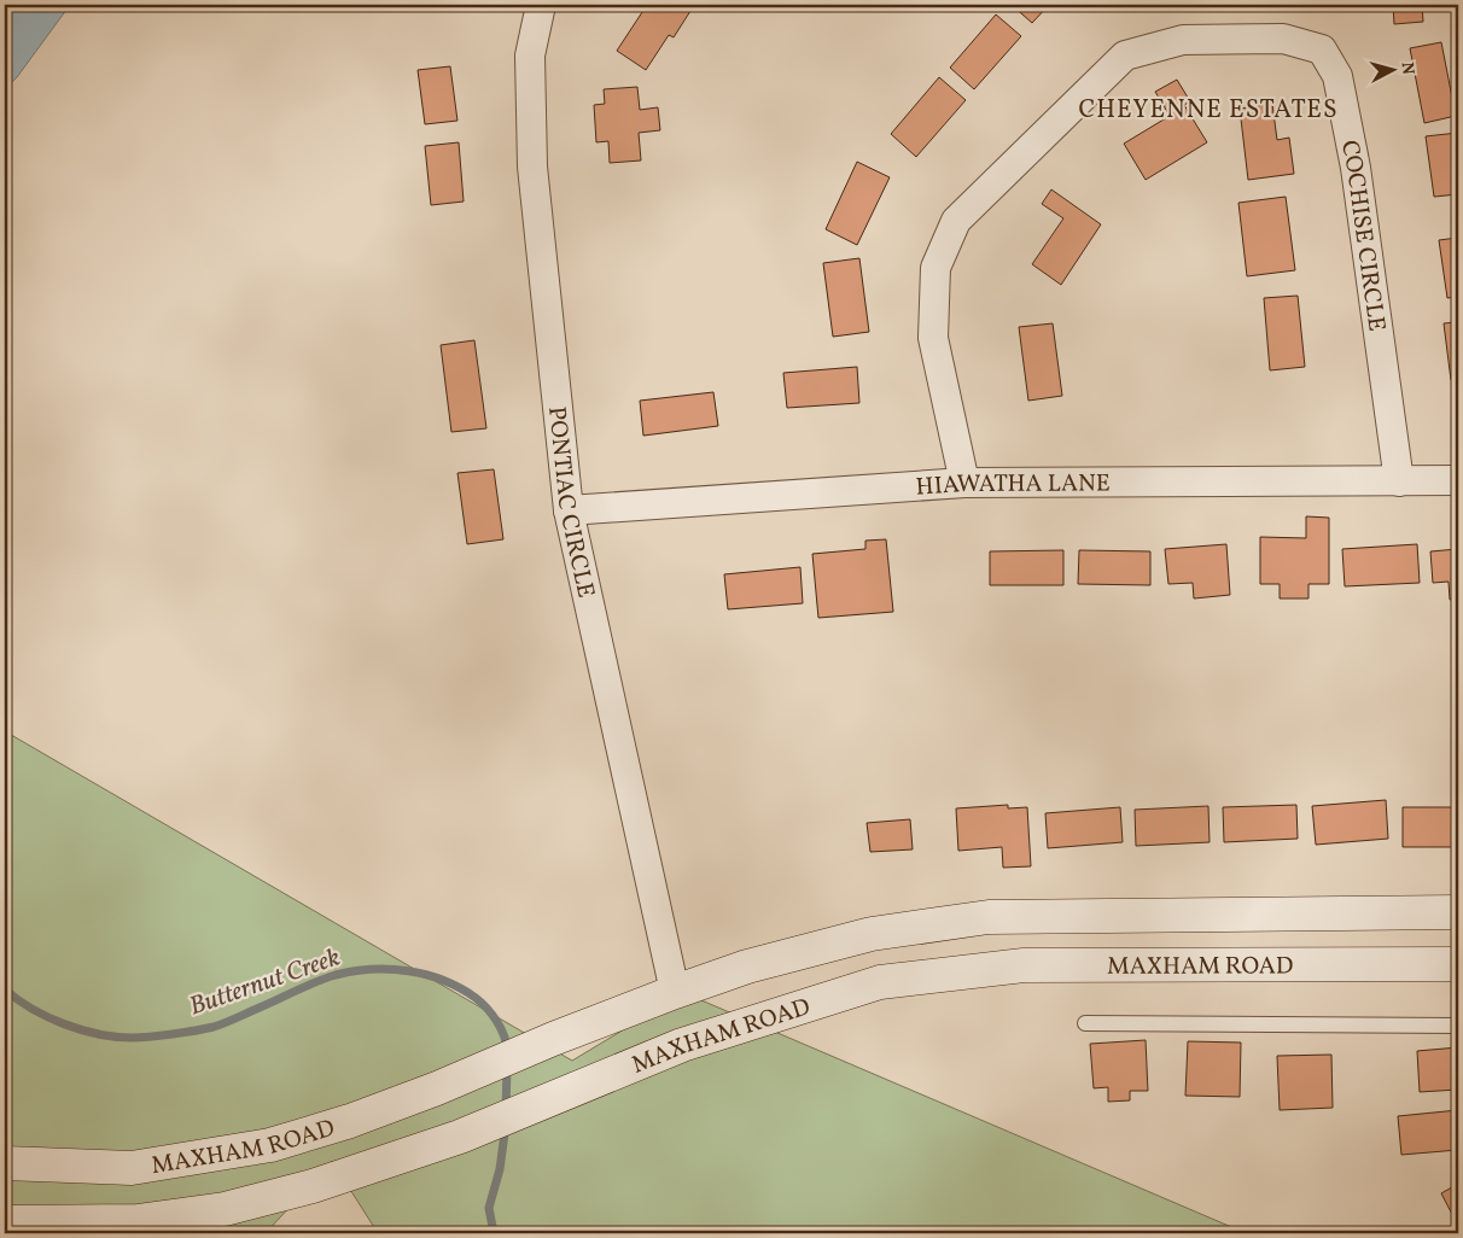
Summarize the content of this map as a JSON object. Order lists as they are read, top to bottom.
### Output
{
  "streets": {
    "main road": ["MAXHAM ROAD"],
    "street": ["COCHISE CIRCLE", "HIAWATHA LANE", "PONTIAC CIRCLE"]
  },
  "crossings": [
    ["COCHISE CIRCLE", "HIAWATHA LANE"],
    ["HIAWATHA LANE", "PONTIAC CIRCLE"],
    ["PONTIAC CIRCLE", "MAXHAM ROAD"]
  ],
  "districts": ["CHEYENNE ESTATES"],
  "water": ["Butternut Creek"],
  "north": "right"
}
